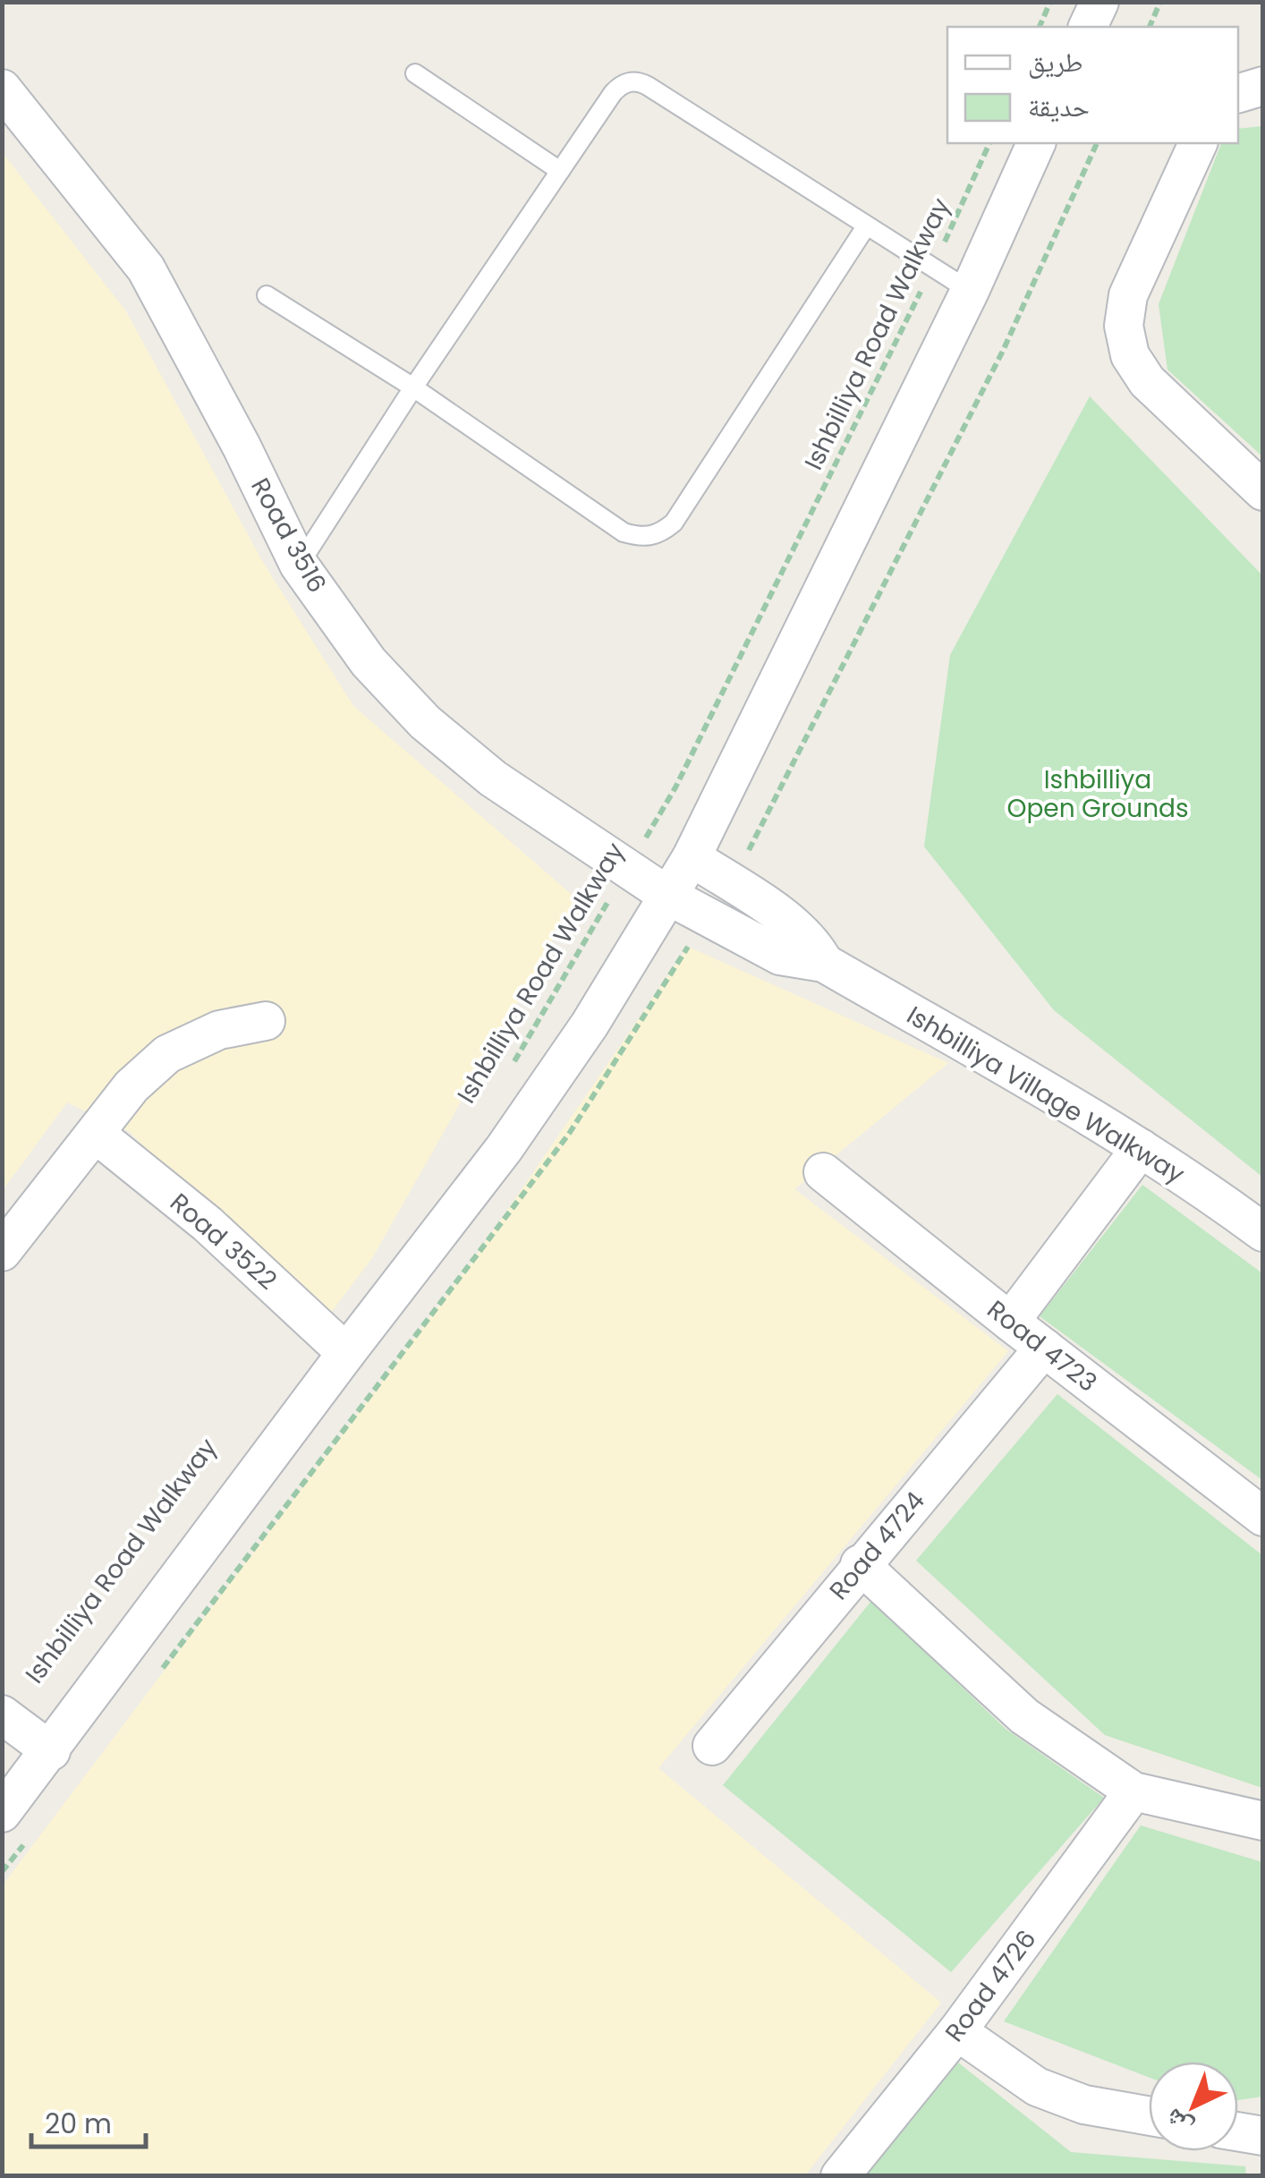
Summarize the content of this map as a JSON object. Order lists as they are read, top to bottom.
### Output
{
  "streets": {
    "street": [
      "Road 3516",
      "Ishbilliya Village Walkway",
      "Road 3522",
      "Road 4723",
      "Road 4724",
      "Road 4726"
    ],
    "path": ["Ishbilliya Road Walkway"]
  },
  "crossings": [
    ["Ishbilliya Road Walkway", "Road 3516"],
    ["Road 3516", "Ishbilliya Village Walkway"],
    ["Road 4723", "Road 4724"]
  ],
  "parks": ["Ishbilliya Open Grounds"],
  "legend": ["طريق", "حديقة"],
  "scale_bar": "20 m",
  "north": "bottom left"
}
